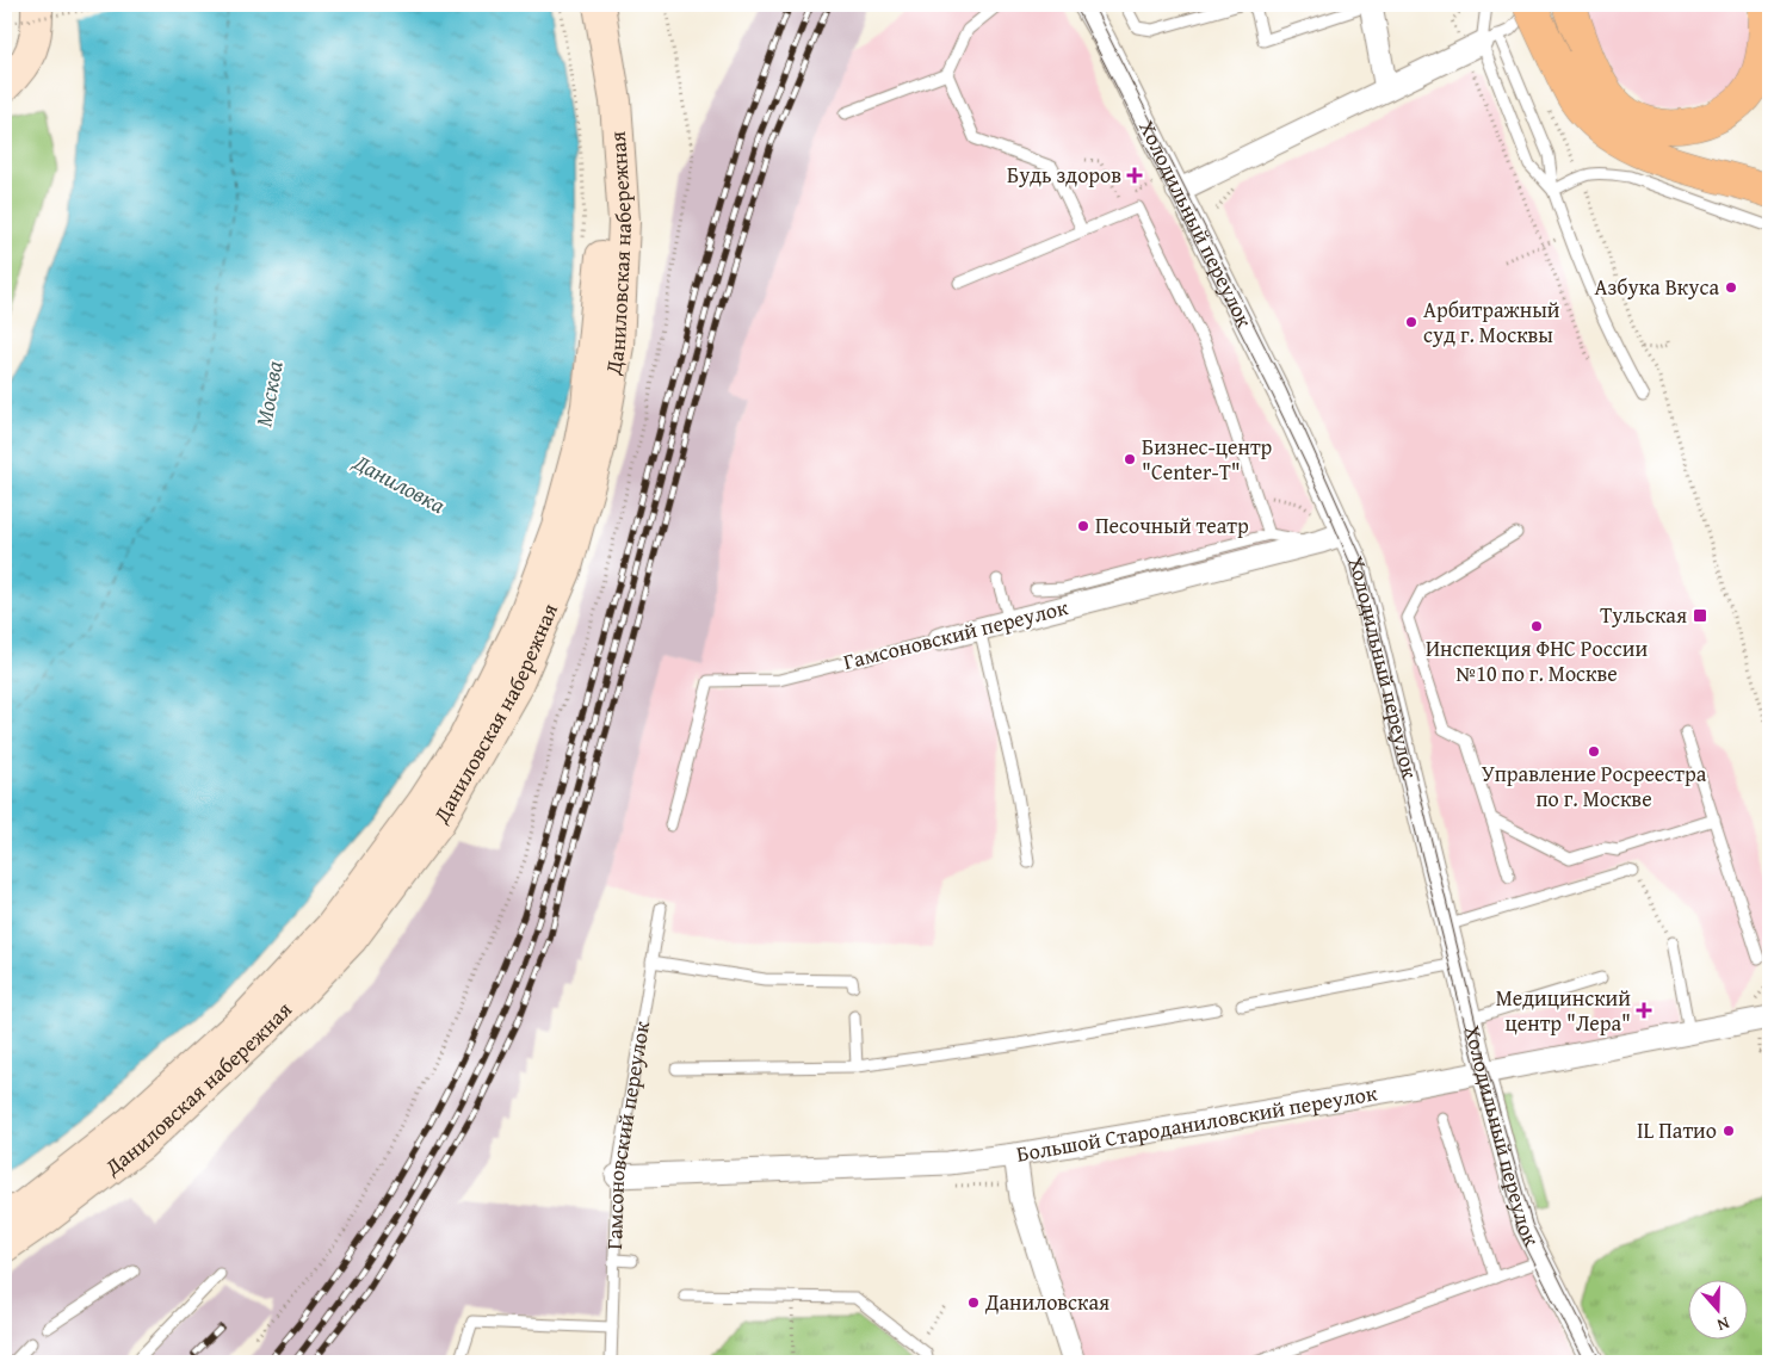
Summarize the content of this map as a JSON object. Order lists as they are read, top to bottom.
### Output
{
  "streets": {
    "main road": ["Даниловская набережная"],
    "street": ["Холодильный переулок", "Гамсоновский переулок", "Большой Староданиловский переулок"]
  },
  "crossings": [
    ["Холодильный переулок", "Гамсоновский переулок"],
    ["Холодильный переулок", "Большой Староданиловский переулок"],
    ["Гамсоновский переулок", "Большой Староданиловский переулок"]
  ],
  "water": ["Москва", "Даниловка"],
  "places": {
    "health": ["Будь здоров", "Медицинский центр \"Лера\""],
    "other": [
      "Азбука Вкуса",
      "Арбитражный суд г. Москвы",
      "Бизнес-центр \"Center-T\"",
      "Песочный театр",
      "Инспекция ФНС России №10 по г. Москве",
      "Управление Росреестра по г. Москве",
      "IL Патио",
      "Даниловская"
    ],
    "transit": ["Тульская"]
  },
  "north": "bottom"
}
